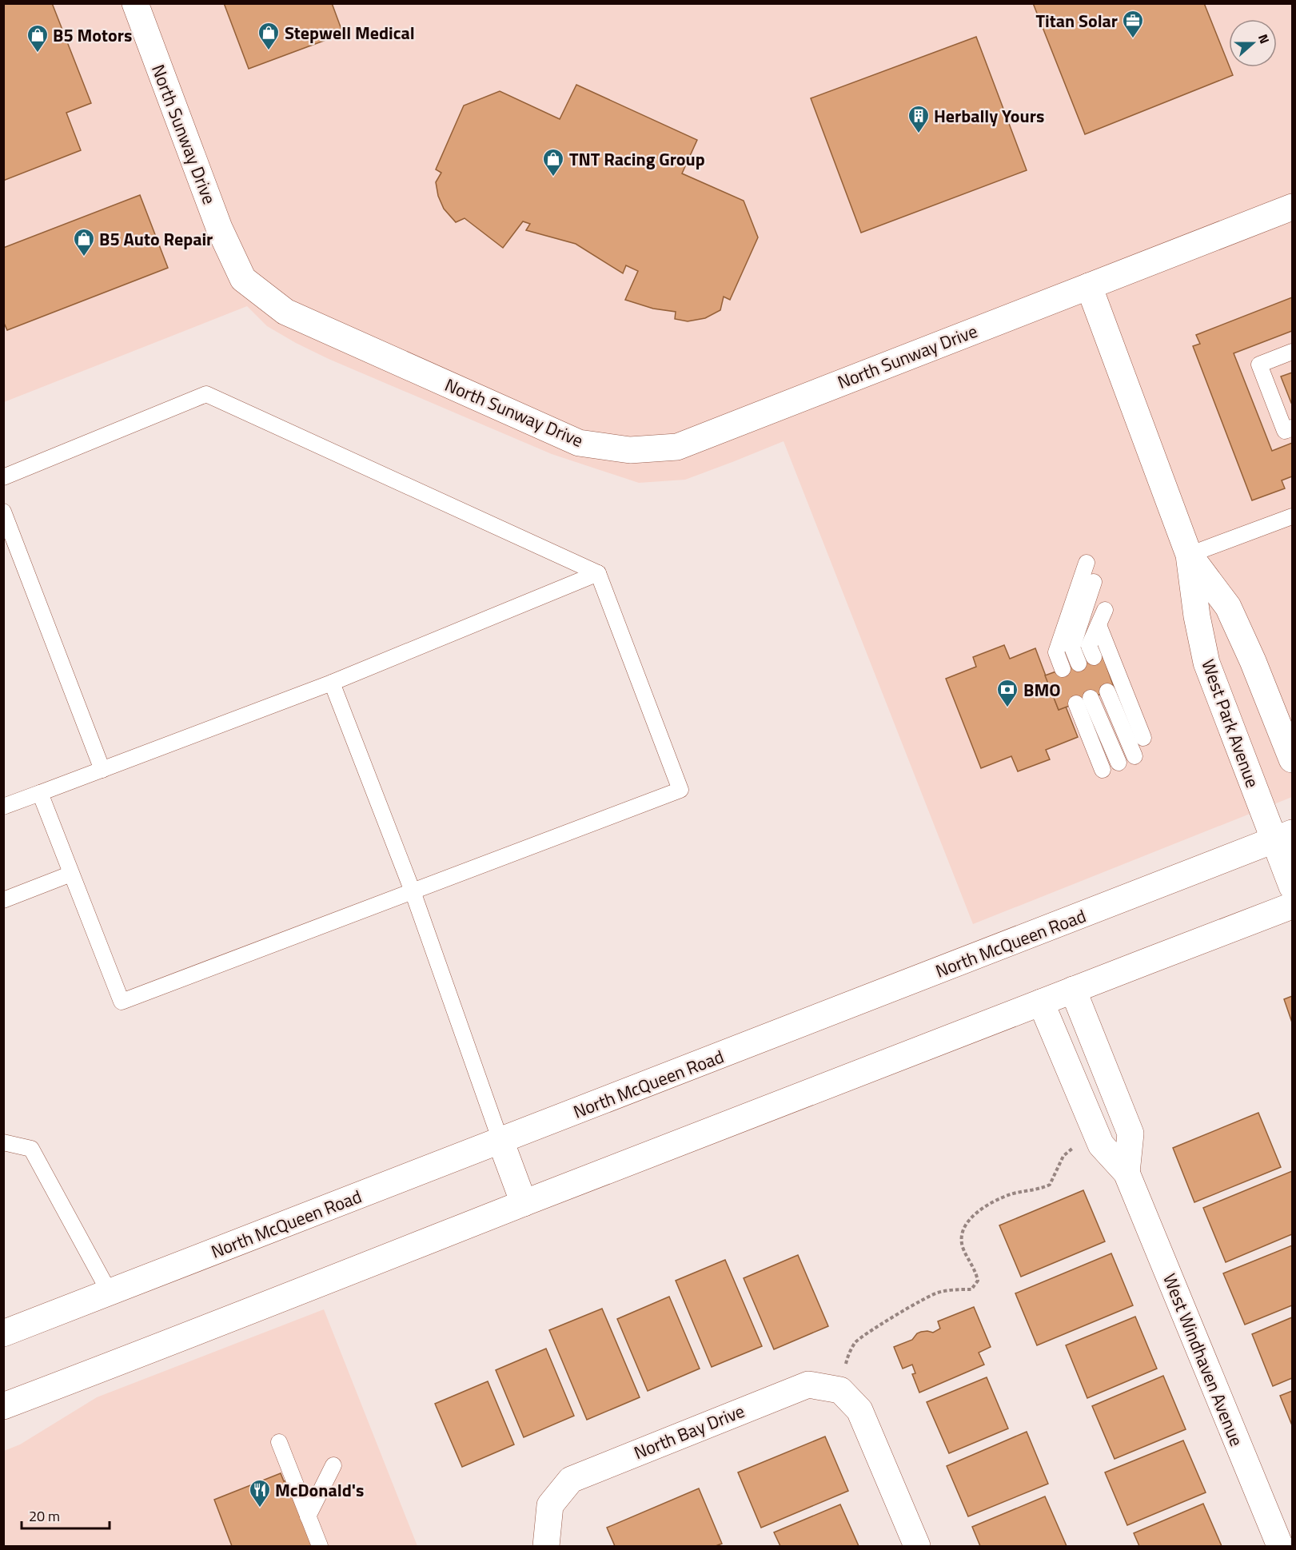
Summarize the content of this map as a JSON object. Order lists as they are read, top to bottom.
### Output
{
  "streets": {
    "street": [
      "North Sunway Drive",
      "West Park Avenue",
      "North McQueen Road",
      "West Windhaven Avenue",
      "North Bay Drive"
    ]
  },
  "crossings": [
    ["North Sunway Drive", "West Park Avenue"],
    ["West Park Avenue", "North McQueen Road"]
  ],
  "places": {
    "office": ["Titan Solar"],
    "shop": [
      "Stepwell Medical",
      "B5 Motors",
      "TNT Racing Group",
      "B5 Auto Repair"
    ],
    "building": ["Herbally Yours"],
    "bank": ["BMO"],
    "restaurant": ["McDonald's"]
  },
  "scale_bar": "20 m",
  "north": "right"
}
